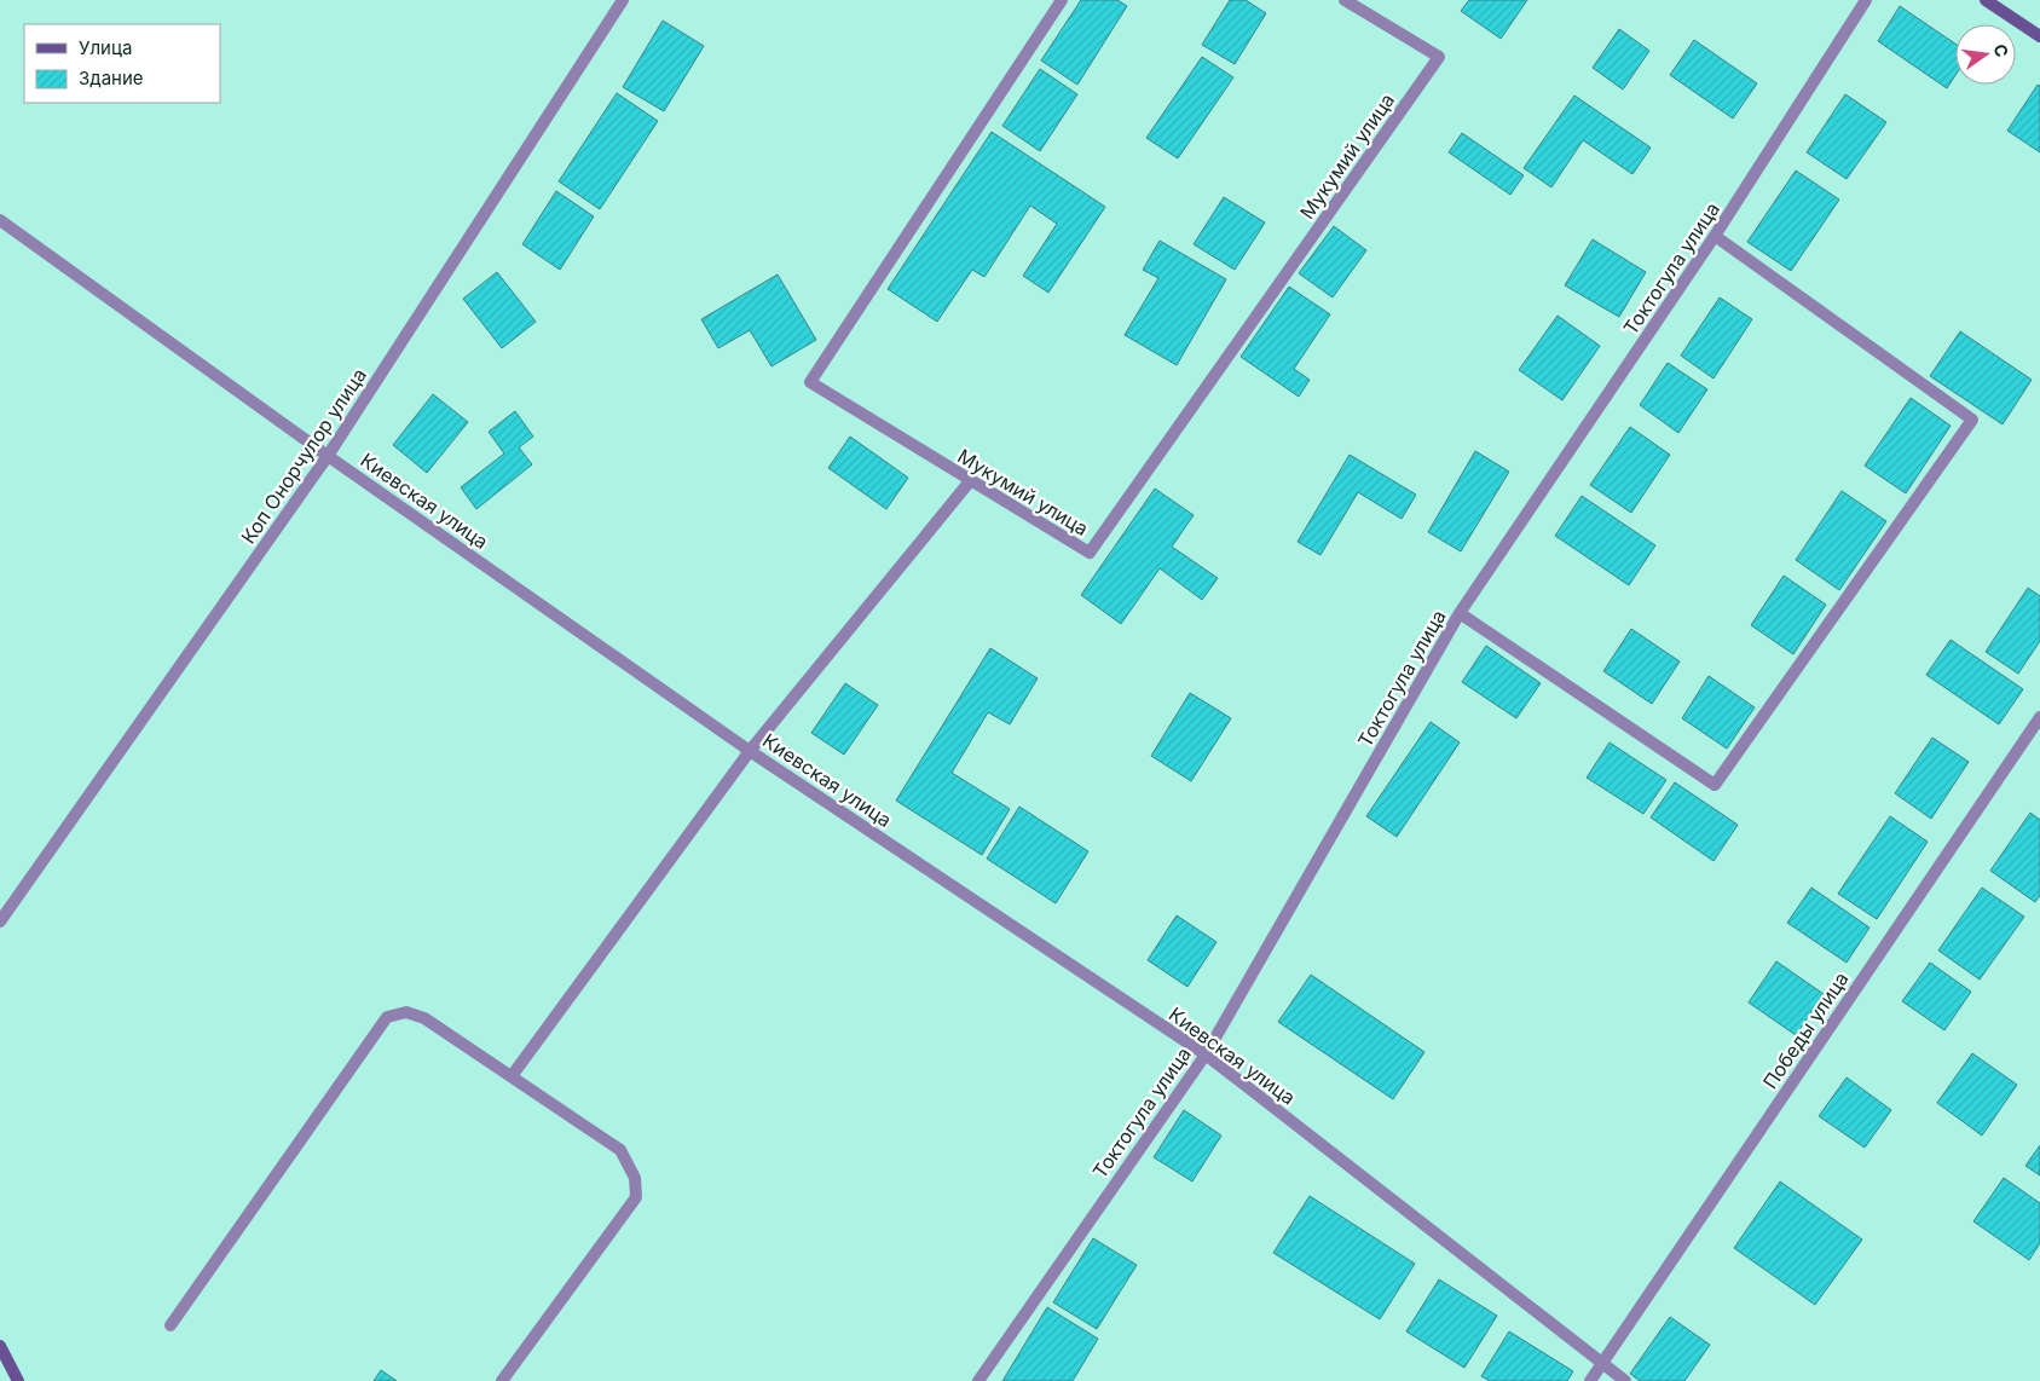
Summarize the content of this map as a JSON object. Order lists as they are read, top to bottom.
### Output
{
  "streets": {
    "street": [
      "Мукумий улица",
      "Токтогула улица",
      "Коп Онорчулор улица",
      "Киевская улица",
      "Победы улица"
    ]
  },
  "crossings": [
    ["Токтогула улица", "Киевская улица"],
    ["Коп Онорчулор улица", "Киевская улица"],
    ["Киевская улица", "Победы улица"]
  ],
  "legend": ["Улица", "Здание"],
  "north": "right"
}
